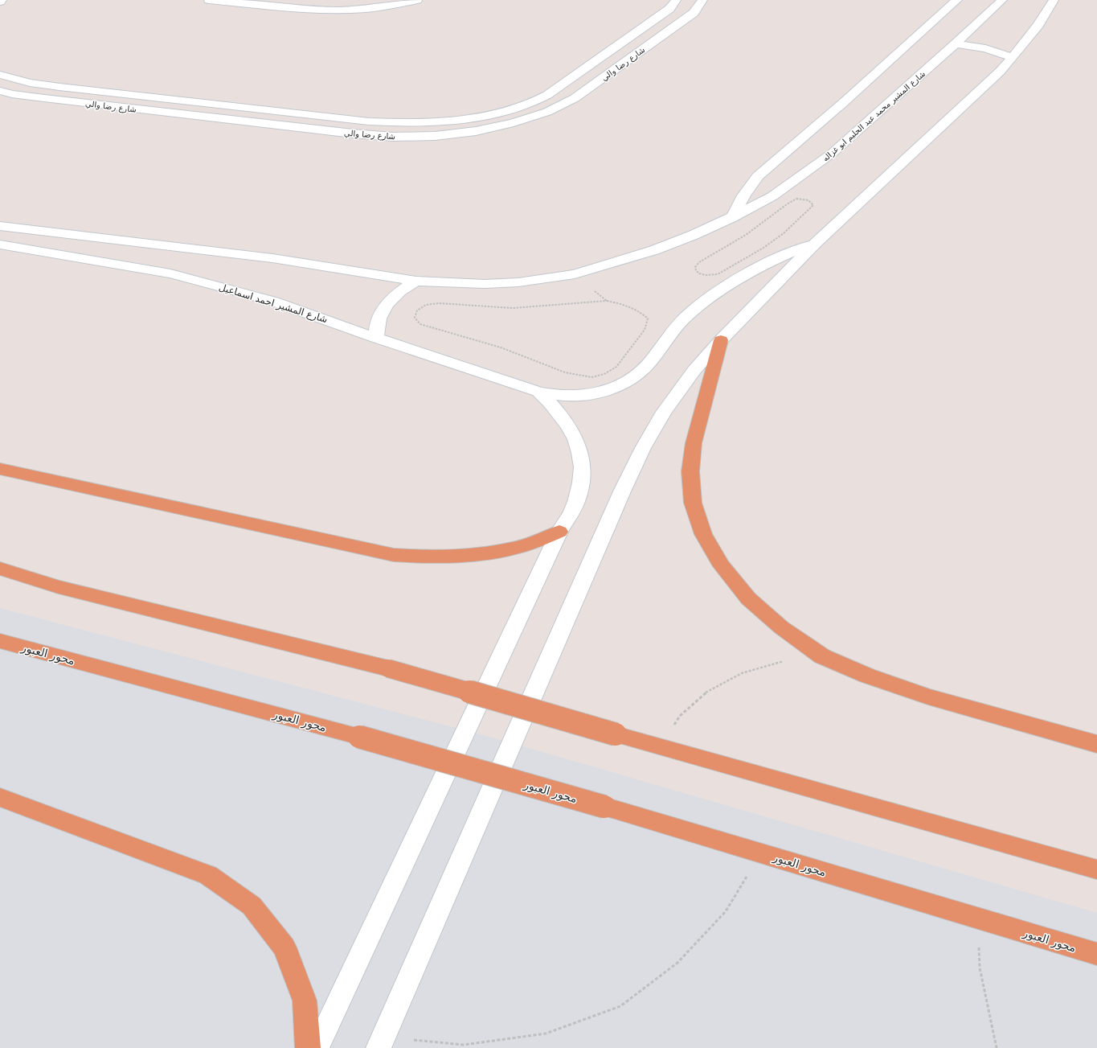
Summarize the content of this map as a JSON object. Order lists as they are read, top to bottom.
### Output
{
  "streets": {
    "highway": ["محور العبور"],
    "street": ["شارع رضا والي", "شارع المشير محمد عبد الحليم ابو غزاله", "شارع المشير احمد اسماعيل"]
  }
}
